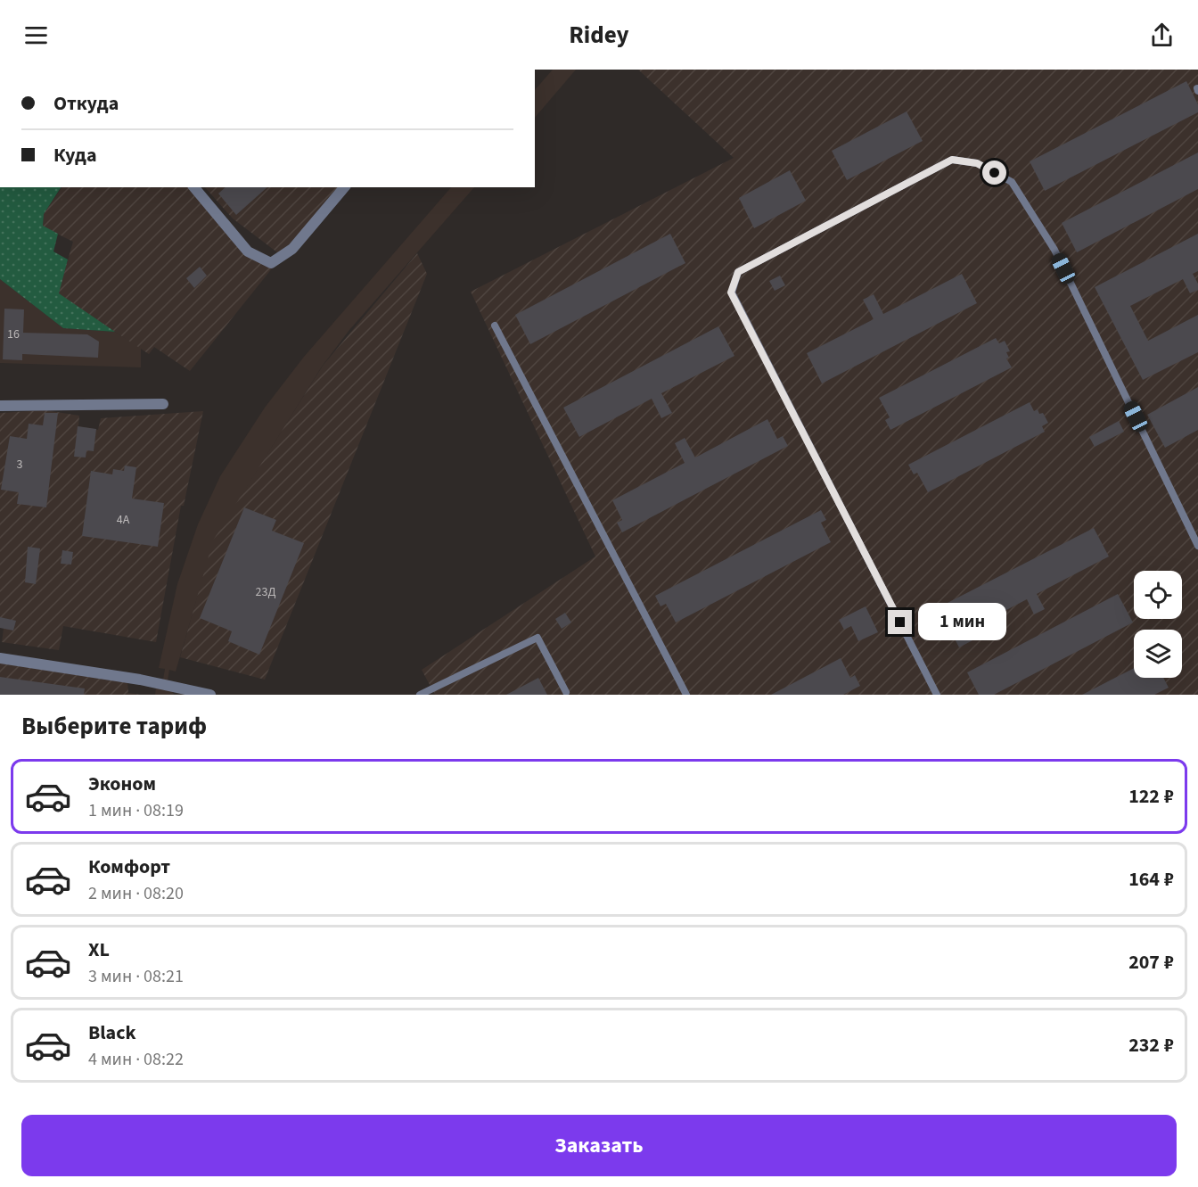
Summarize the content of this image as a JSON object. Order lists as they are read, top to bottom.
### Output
{
  "house_numbers": [
    "16",
    "3",
    "4А",
    "23Д"
  ],
  "page": {
    "header": "Ridey",
    "banner": ["Откуда", "Куда"],
    "bubble": "1 мин",
    "heading": "Выберите тариф",
    "list": [
      {
        "name": "Эконом",
        "note": "1 мин · 08:19",
        "value": "122 ₽"
      },
      {
        "name": "Комфорт",
        "note": "2 мин · 08:20",
        "value": "164 ₽"
      },
      {
        "name": "XL",
        "note": "3 мин · 08:21",
        "value": "207 ₽"
      },
      {
        "name": "Black",
        "note": "4 мин · 08:22",
        "value": "232 ₽"
      }
    ],
    "buttons": "Заказать"
  }
}
